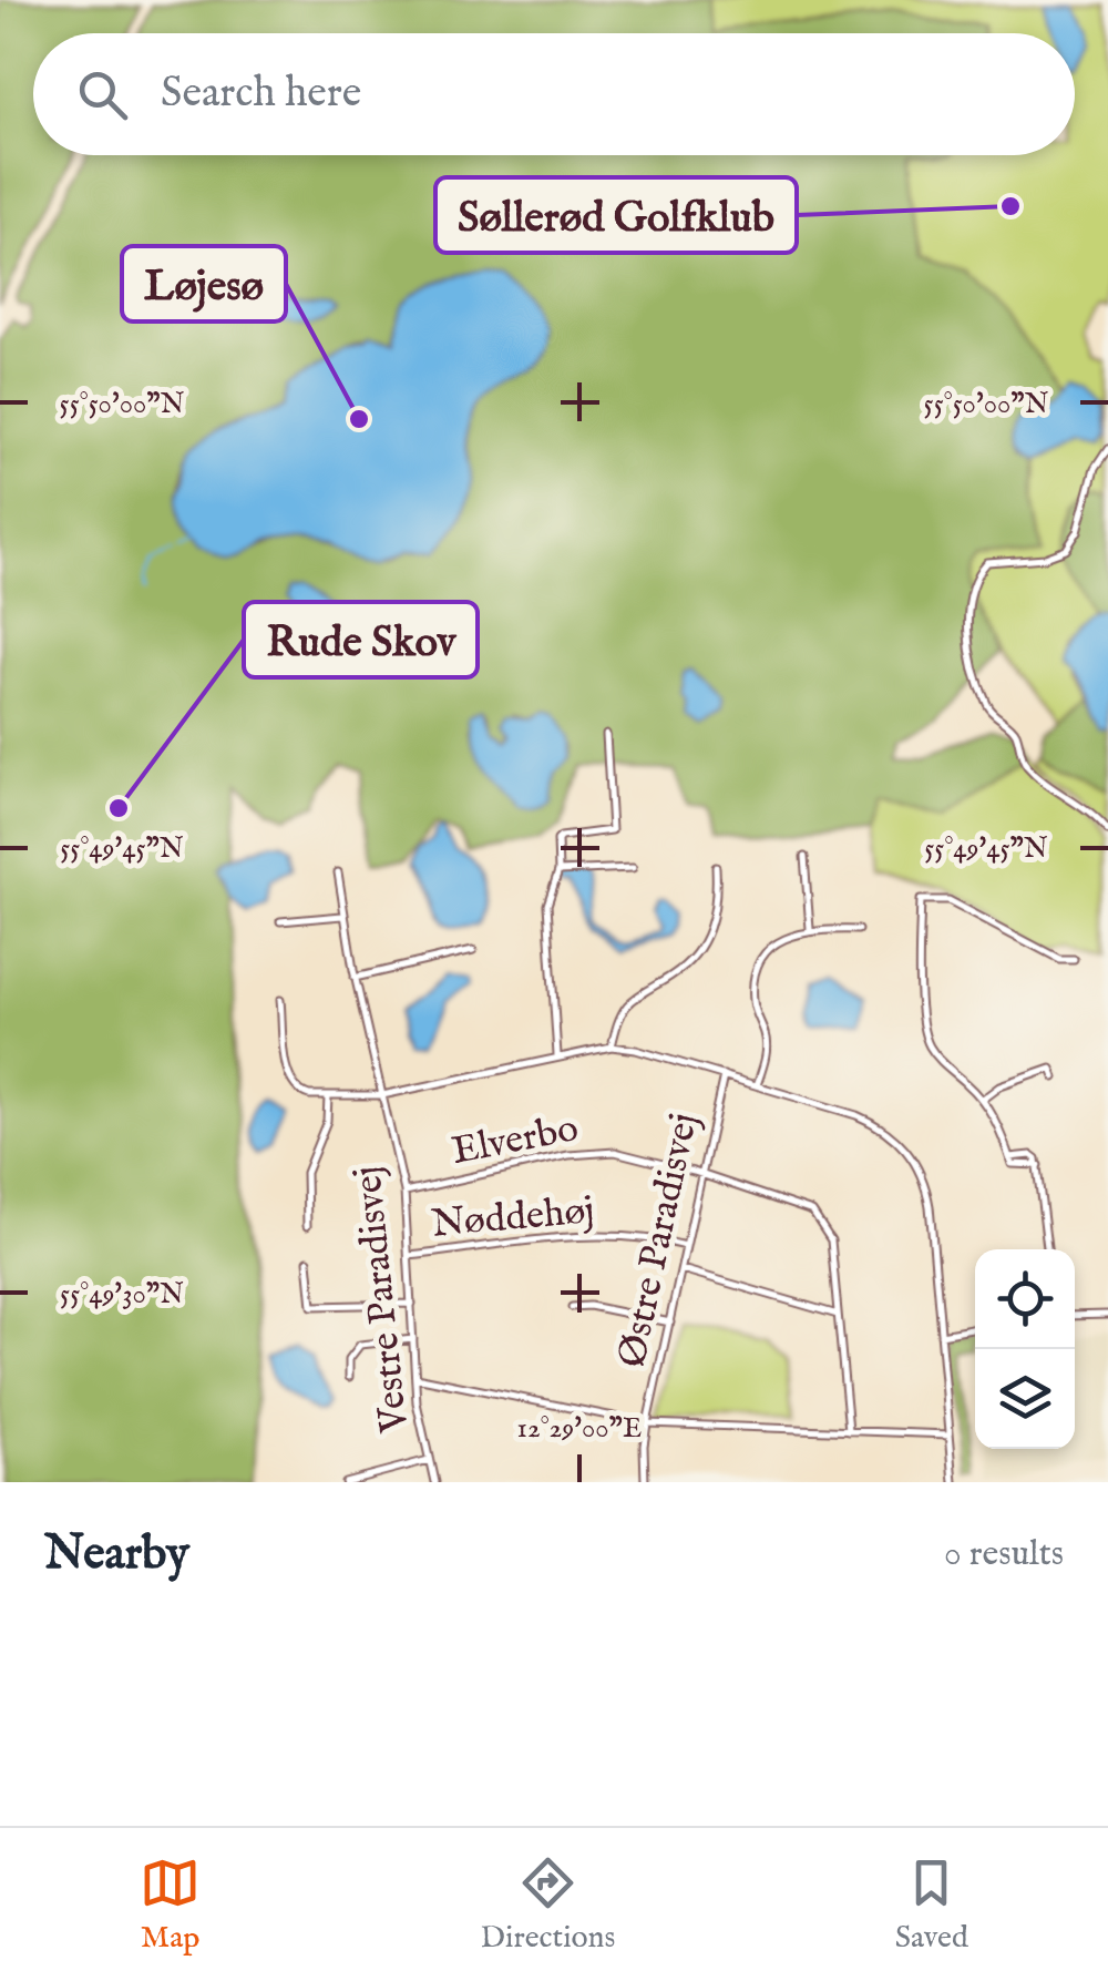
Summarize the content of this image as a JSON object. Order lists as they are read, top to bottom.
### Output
{
  "streets": {
    "street": [
      "Elverbo",
      "Nøddehøj",
      "Østre Paradisvej",
      "Vestre Paradisvej"
    ]
  },
  "crossings": [
    ["Elverbo", "Østre Paradisvej"],
    ["Elverbo", "Vestre Paradisvej"],
    ["Nøddehøj", "Østre Paradisvej"],
    ["Nøddehøj", "Vestre Paradisvej"]
  ],
  "places": ["Søllerød Golfklub", "Løjesø", "Rude Skov"],
  "page": {
    "search": "Search here",
    "heading": ["Nearby", "0 results"],
    "nav": ["Map", "Directions", "Saved"]
  },
  "coordinates": [
    "55°50'00\"N",
    "55°49'45\"N",
    "55°49'30\"N",
    "12°29'00\"E"
  ]
}
